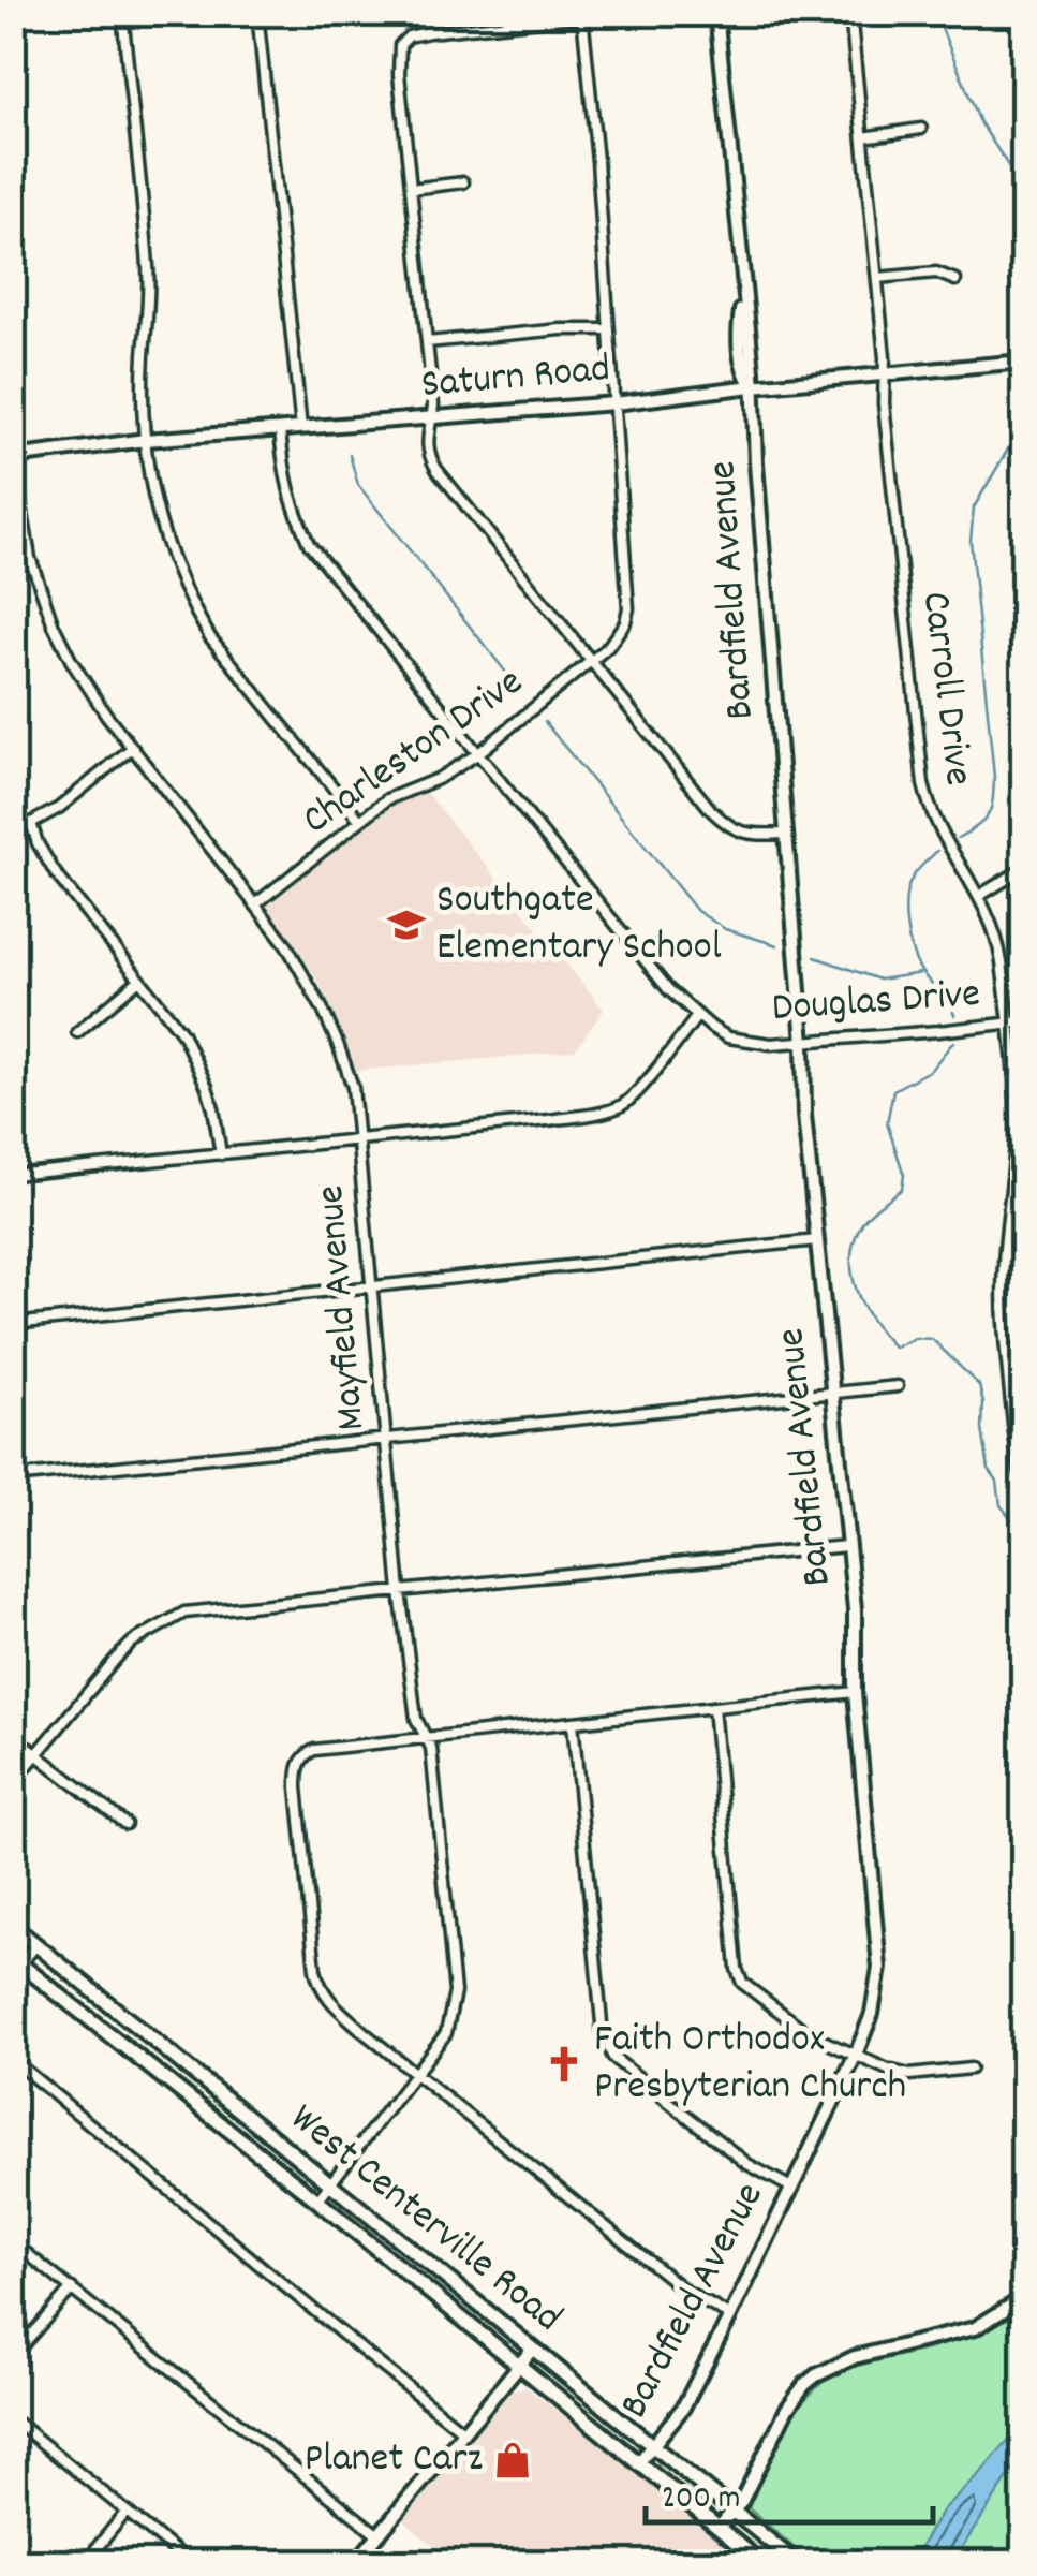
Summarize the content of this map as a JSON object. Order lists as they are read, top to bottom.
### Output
{
  "streets": {
    "main road": ["West Centerville Road"],
    "street": [
      "Saturn Road",
      "Bardfield Avenue",
      "Carroll Drive",
      "Charleston Drive",
      "Douglas Drive",
      "Mayfield Avenue"
    ]
  },
  "crossings": [
    ["Saturn Road", "Bardfield Avenue"],
    ["Saturn Road", "Carroll Drive"],
    ["Saturn Road", "Charleston Drive"],
    ["Saturn Road", "Douglas Drive"],
    ["Saturn Road", "Mayfield Avenue"],
    ["Bardfield Avenue", "Douglas Drive"],
    ["Bardfield Avenue", "West Centerville Road"],
    ["Carroll Drive", "Douglas Drive"],
    ["Charleston Drive", "Douglas Drive"],
    ["Charleston Drive", "Mayfield Avenue"],
    ["Mayfield Avenue", "West Centerville Road"]
  ],
  "places": {
    "school or university": ["Southgate Elementary School"],
    "church": ["Faith Orthodox Presbyterian Church"],
    "shop": ["Planet Carz"]
  },
  "scale_bar": "200 m"
}
